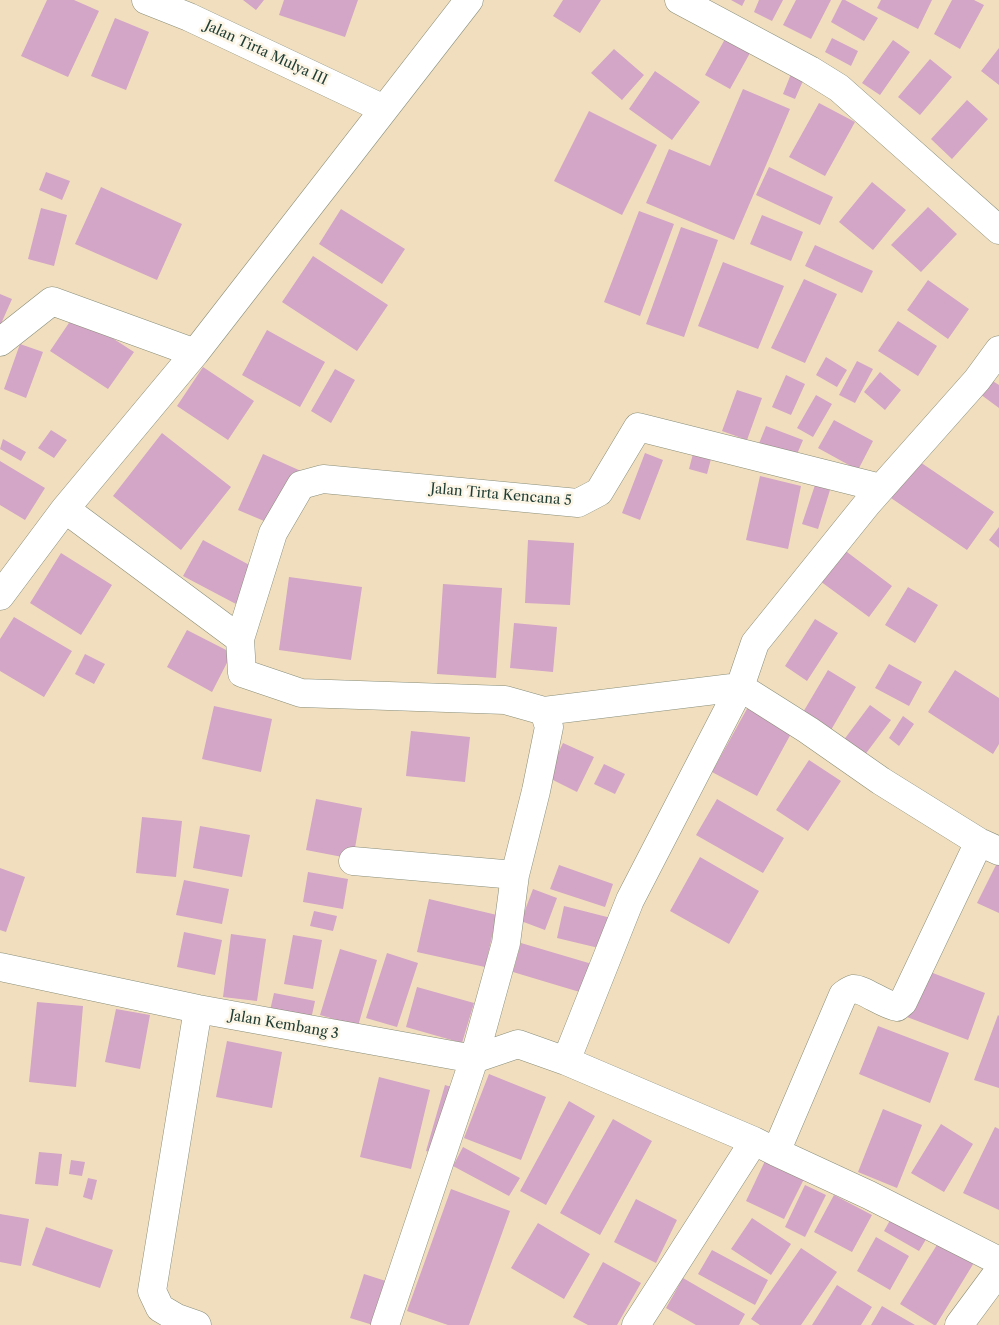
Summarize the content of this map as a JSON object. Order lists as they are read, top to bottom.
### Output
{
  "streets": {
    "street": ["Jalan Tirta Mulya III", "Jalan Tirta Kencana 5", "Jalan Kembang 3"]
  }
}
